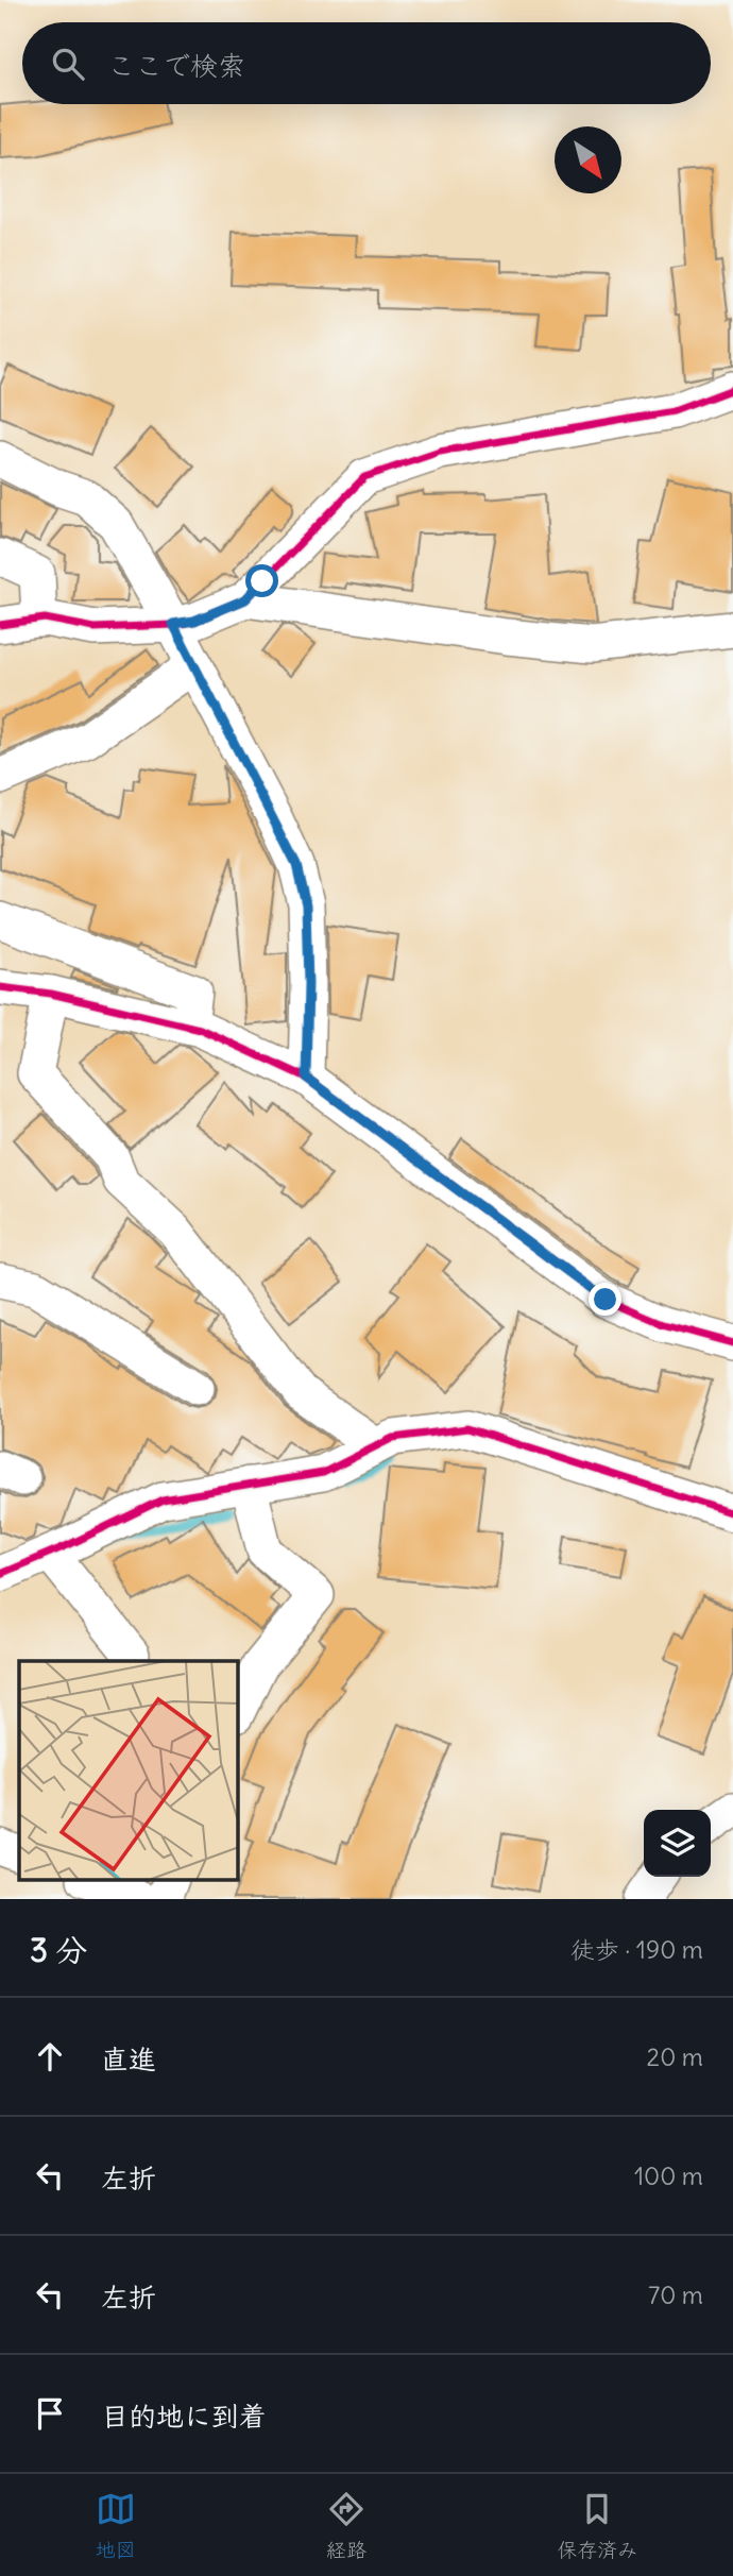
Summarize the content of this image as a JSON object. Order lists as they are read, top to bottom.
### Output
{
  "north": "bottom right",
  "page": {
    "search": "ここで検索",
    "heading": ["3 分", "徒歩 · 190 m"],
    "list": [
      ["直進", "20 m"],
      ["左折", "100 m"],
      ["左折", "70 m"],
      "目的地に到着"
    ],
    "nav": ["地図", "経路", "保存済み"]
  }
}
